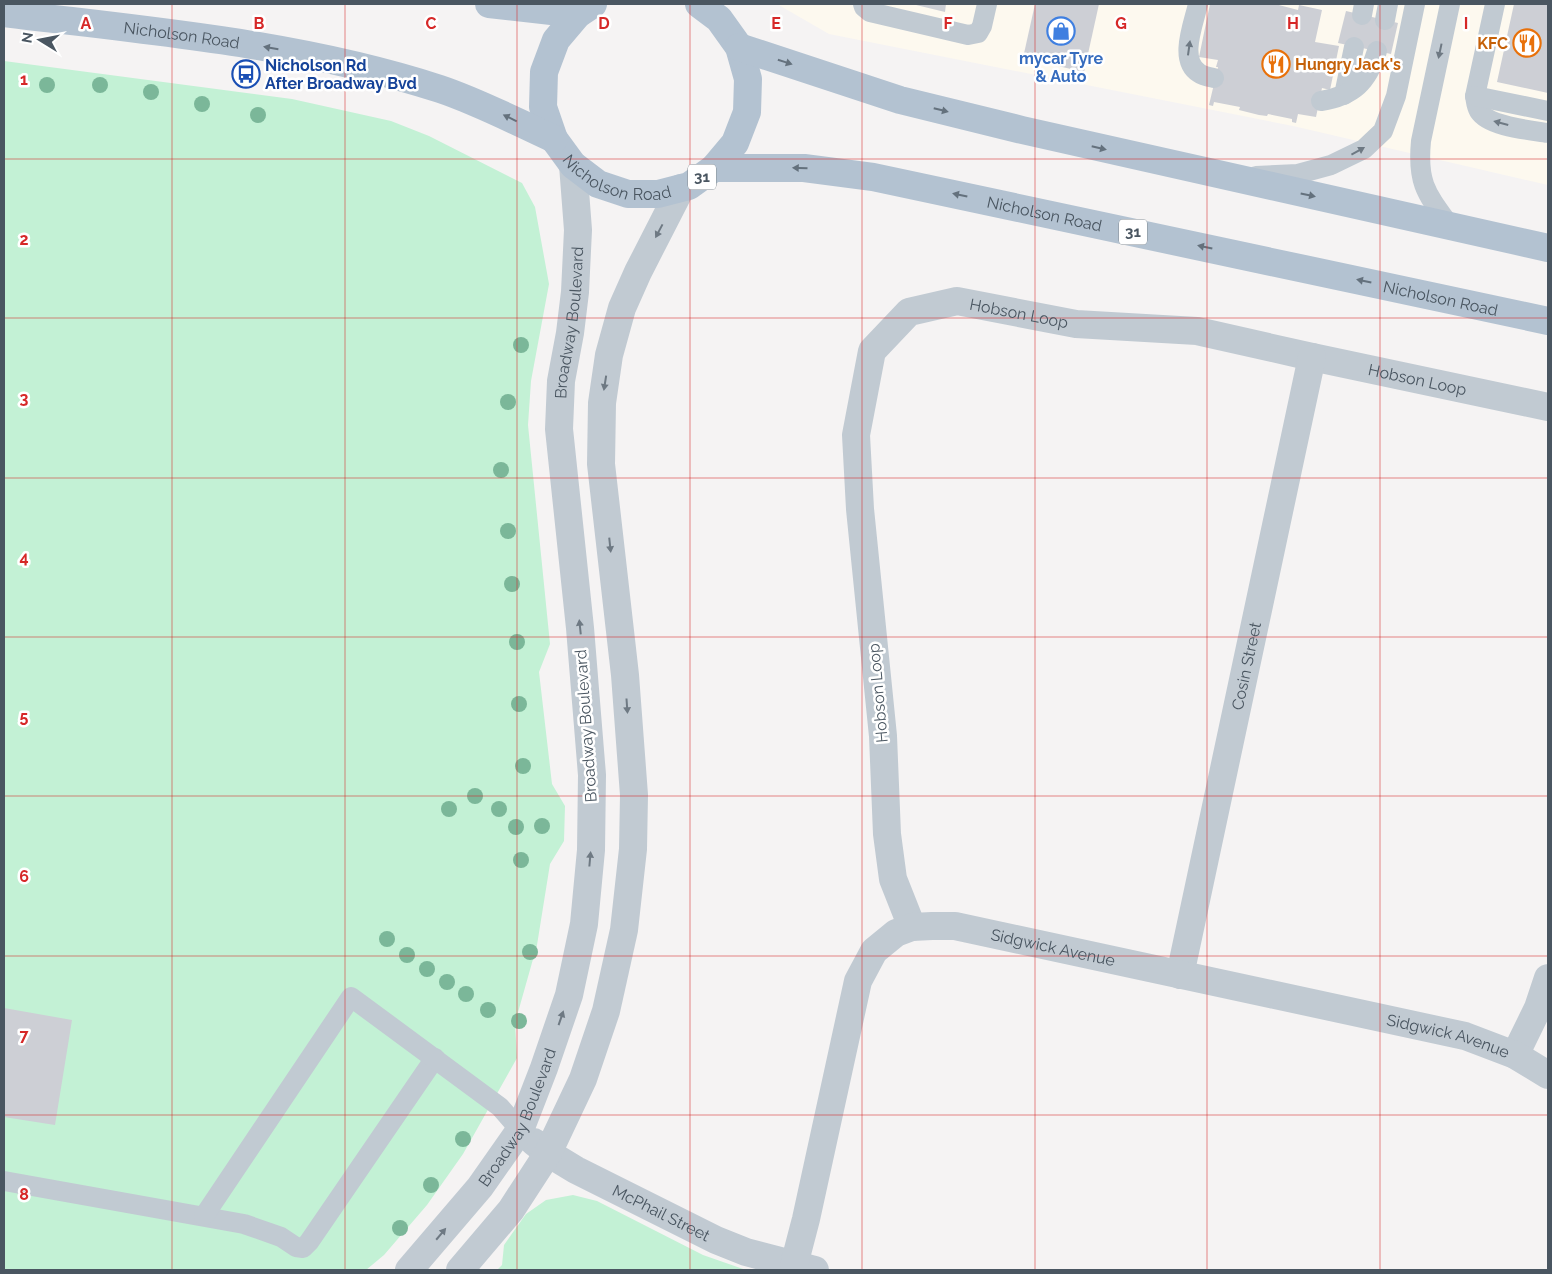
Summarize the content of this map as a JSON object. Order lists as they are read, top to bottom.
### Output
{
  "streets": {
    "main road": ["Nicholson Road", "31"],
    "street": [
      "Hobson Loop",
      "Broadway Boulevard",
      "Cosin Street",
      "Sidgwick Avenue",
      "McPhail Street"
    ]
  },
  "crossings": [
    ["Nicholson Road", "Broadway Boulevard"],
    ["Hobson Loop", "Cosin Street"],
    ["Hobson Loop", "Sidgwick Avenue"],
    ["Broadway Boulevard", "McPhail Street"],
    ["Cosin Street", "Sidgwick Avenue"],
    ["Sidgwick Avenue", "McPhail Street"]
  ],
  "places": {
    "shop": ["mycar Tyre & Auto"],
    "restaurant": ["KFC", "Hungry Jack's"],
    "bus stop": ["Nicholson Rd After Broadway Bvd"]
  },
  "north": "left",
  "grid": {
    "columns": [
      "A",
      "B",
      "C",
      "D",
      "E",
      "F",
      "G",
      "H",
      "I"
    ],
    "rows": [
      "1",
      "2",
      "3",
      "4",
      "5",
      "6",
      "7",
      "8"
    ]
  }
}
